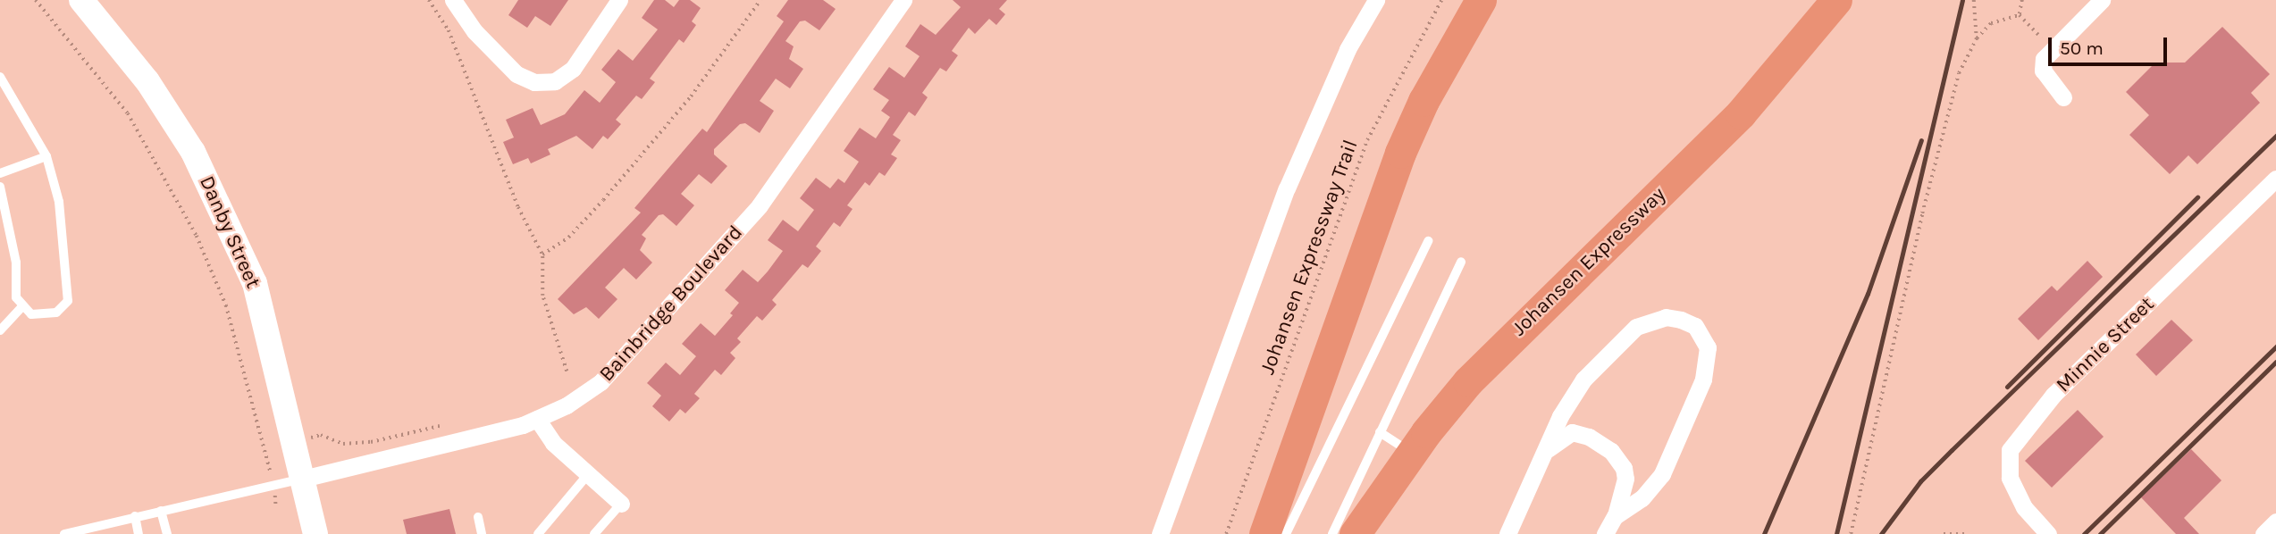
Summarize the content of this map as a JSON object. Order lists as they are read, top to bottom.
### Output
{
  "streets": {
    "highway": ["Johansen Expressway"],
    "street": ["Danby Street", "Bainbridge Boulevard", "Minnie Street"],
    "path": ["Johansen Expressway Trail"]
  },
  "crossings": [
    ["Danby Street", "Bainbridge Boulevard"]
  ],
  "scale_bar": "50 m"
}
